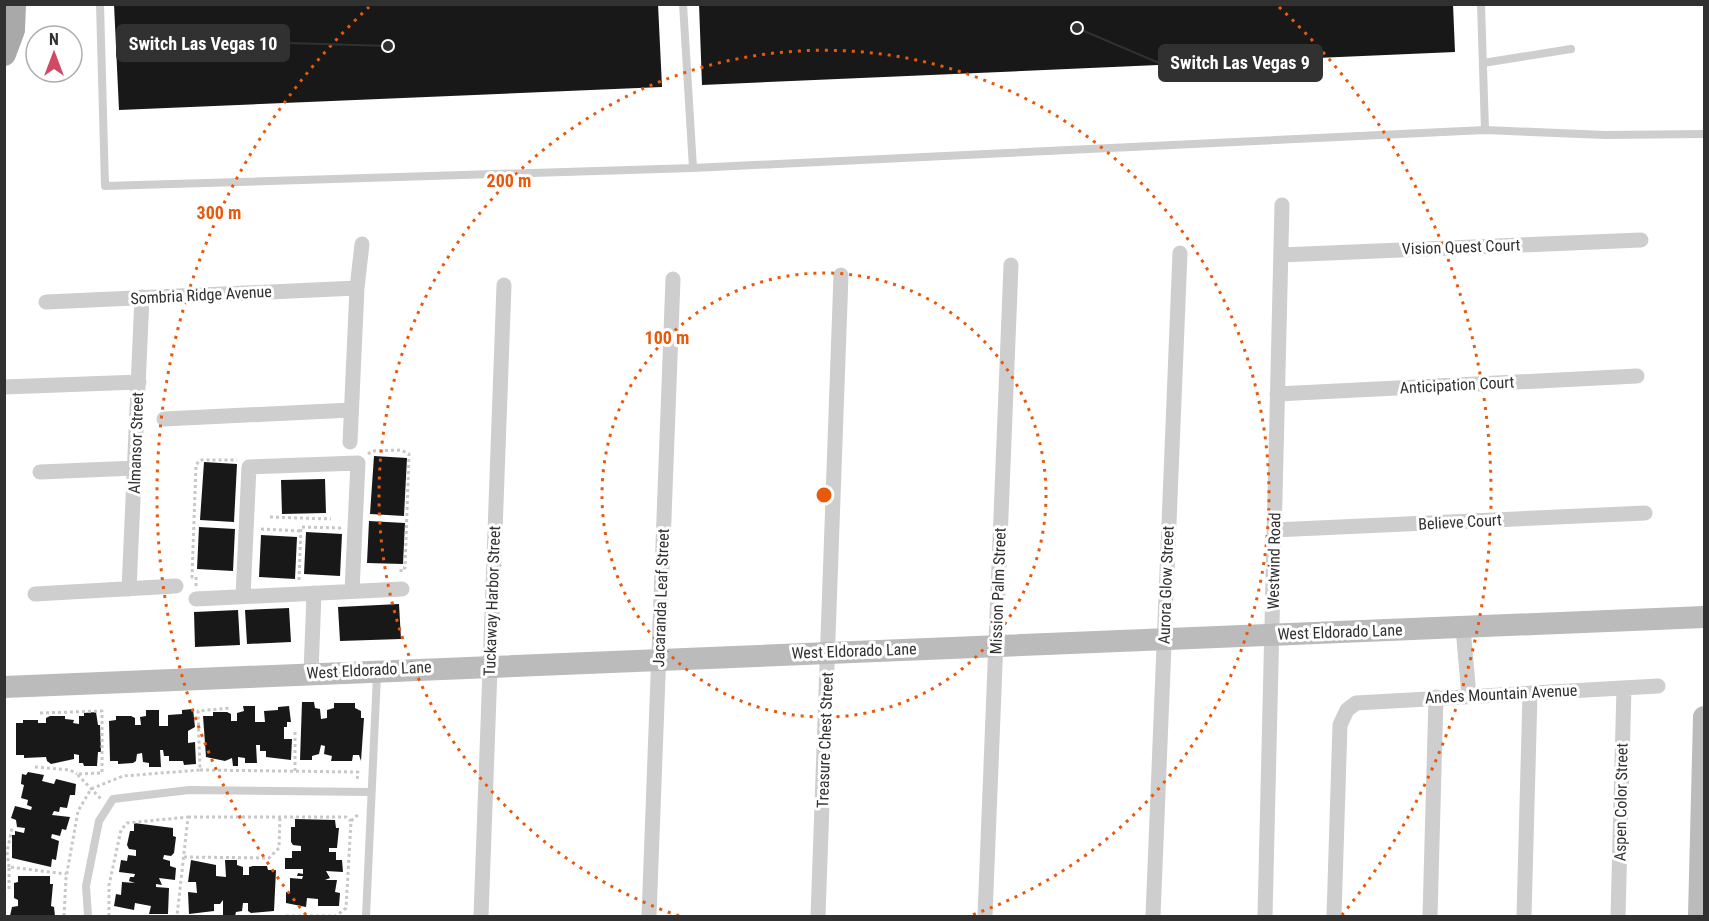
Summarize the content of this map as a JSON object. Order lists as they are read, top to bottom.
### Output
{
  "streets": {
    "street": [
      "Vision Quest Court",
      "Sombria Ridge Avenue",
      "Anticipation Court",
      "Almansor Street",
      "Believe Court",
      "Westwind Road",
      "Aurora Glow Street",
      "Mission Palm Street",
      "Jacaranda Leaf Street",
      "Tuckaway Harbor Street",
      "West Eldorado Lane",
      "Andes Mountain Avenue",
      "Treasure Chest Street",
      "Aspen Color Street"
    ]
  },
  "crossings": [
    ["Vision Quest Court", "Westwind Road"],
    ["Sombria Ridge Avenue", "Almansor Street"],
    ["Anticipation Court", "Westwind Road"],
    ["Believe Court", "Westwind Road"],
    ["Westwind Road", "West Eldorado Lane"],
    ["Aurora Glow Street", "West Eldorado Lane"],
    ["Mission Palm Street", "West Eldorado Lane"],
    ["Jacaranda Leaf Street", "West Eldorado Lane"],
    ["Tuckaway Harbor Street", "West Eldorado Lane"],
    ["West Eldorado Lane", "Treasure Chest Street"],
    ["Andes Mountain Avenue", "Aspen Color Street"]
  ],
  "places": ["Switch Las Vegas 9", "Switch Las Vegas 10"],
  "north": "top",
  "rings": ["200 m", "300 m", "100 m"]
}
